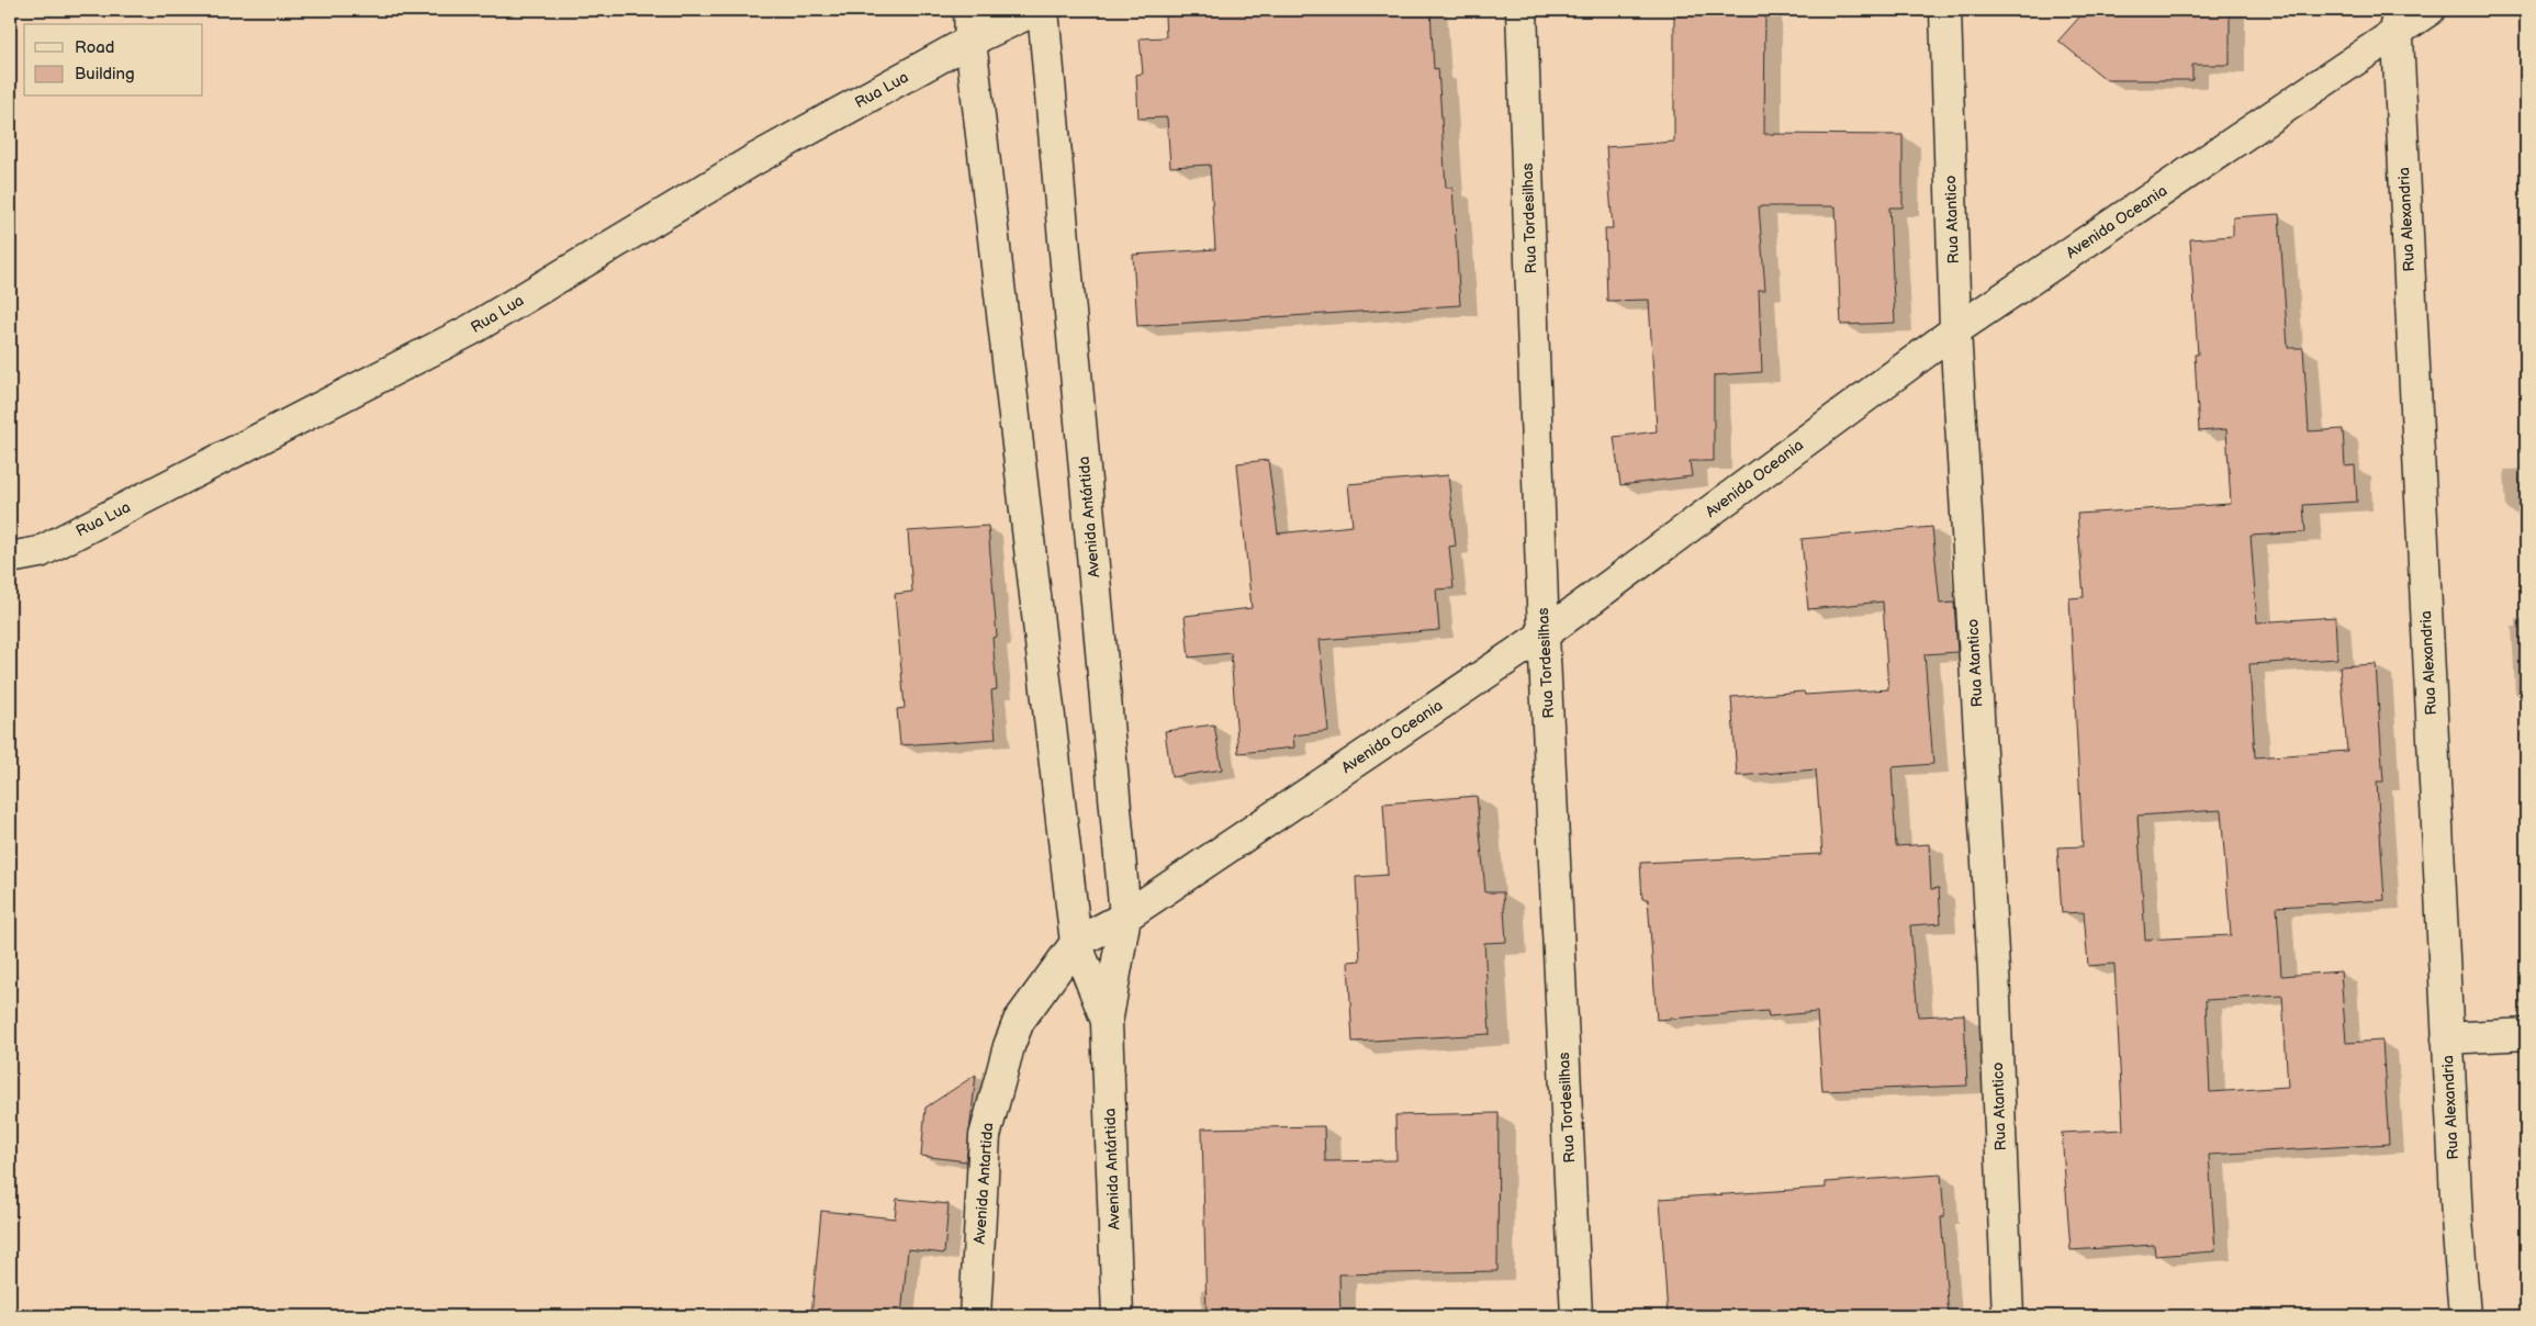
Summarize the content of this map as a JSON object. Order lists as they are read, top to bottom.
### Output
{
  "streets": {
    "street": [
      "Rua Lua",
      "Rua Tordesilhas",
      "Rua Atantico",
      "Rua Alexandria",
      "Avenida Oceania",
      "Avenida Antártida",
      "Avenida Antartida"
    ]
  },
  "crossings": [
    ["Rua Lua", "Avenida Antártida"],
    ["Rua Tordesilhas", "Avenida Oceania"],
    ["Rua Atantico", "Avenida Oceania"],
    ["Rua Alexandria", "Avenida Oceania"],
    ["Avenida Oceania", "Avenida Antártida"],
    ["Avenida Oceania", "Avenida Antartida"],
    ["Avenida Antártida", "Avenida Antartida"]
  ],
  "legend": ["Road", "Building"]
}
